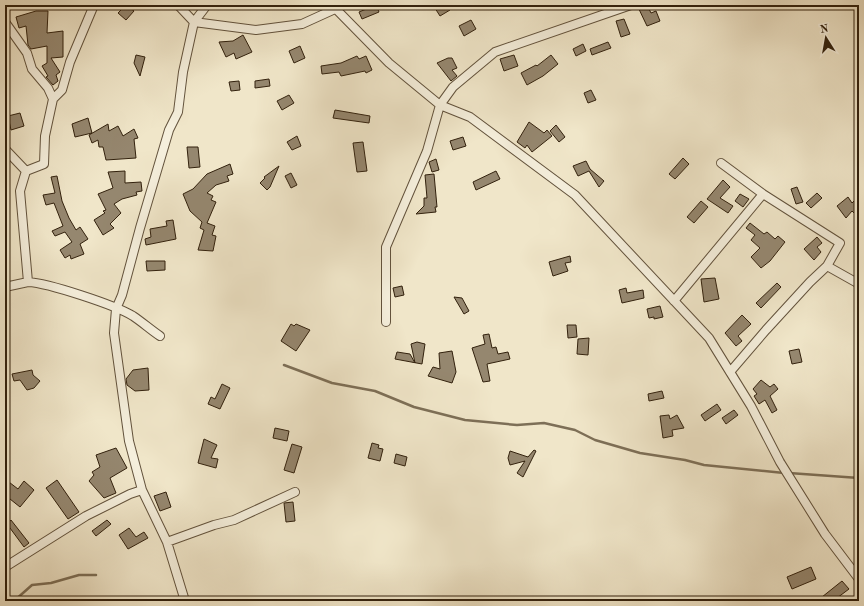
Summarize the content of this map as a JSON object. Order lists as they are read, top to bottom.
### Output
{
  "north": "top"
}
